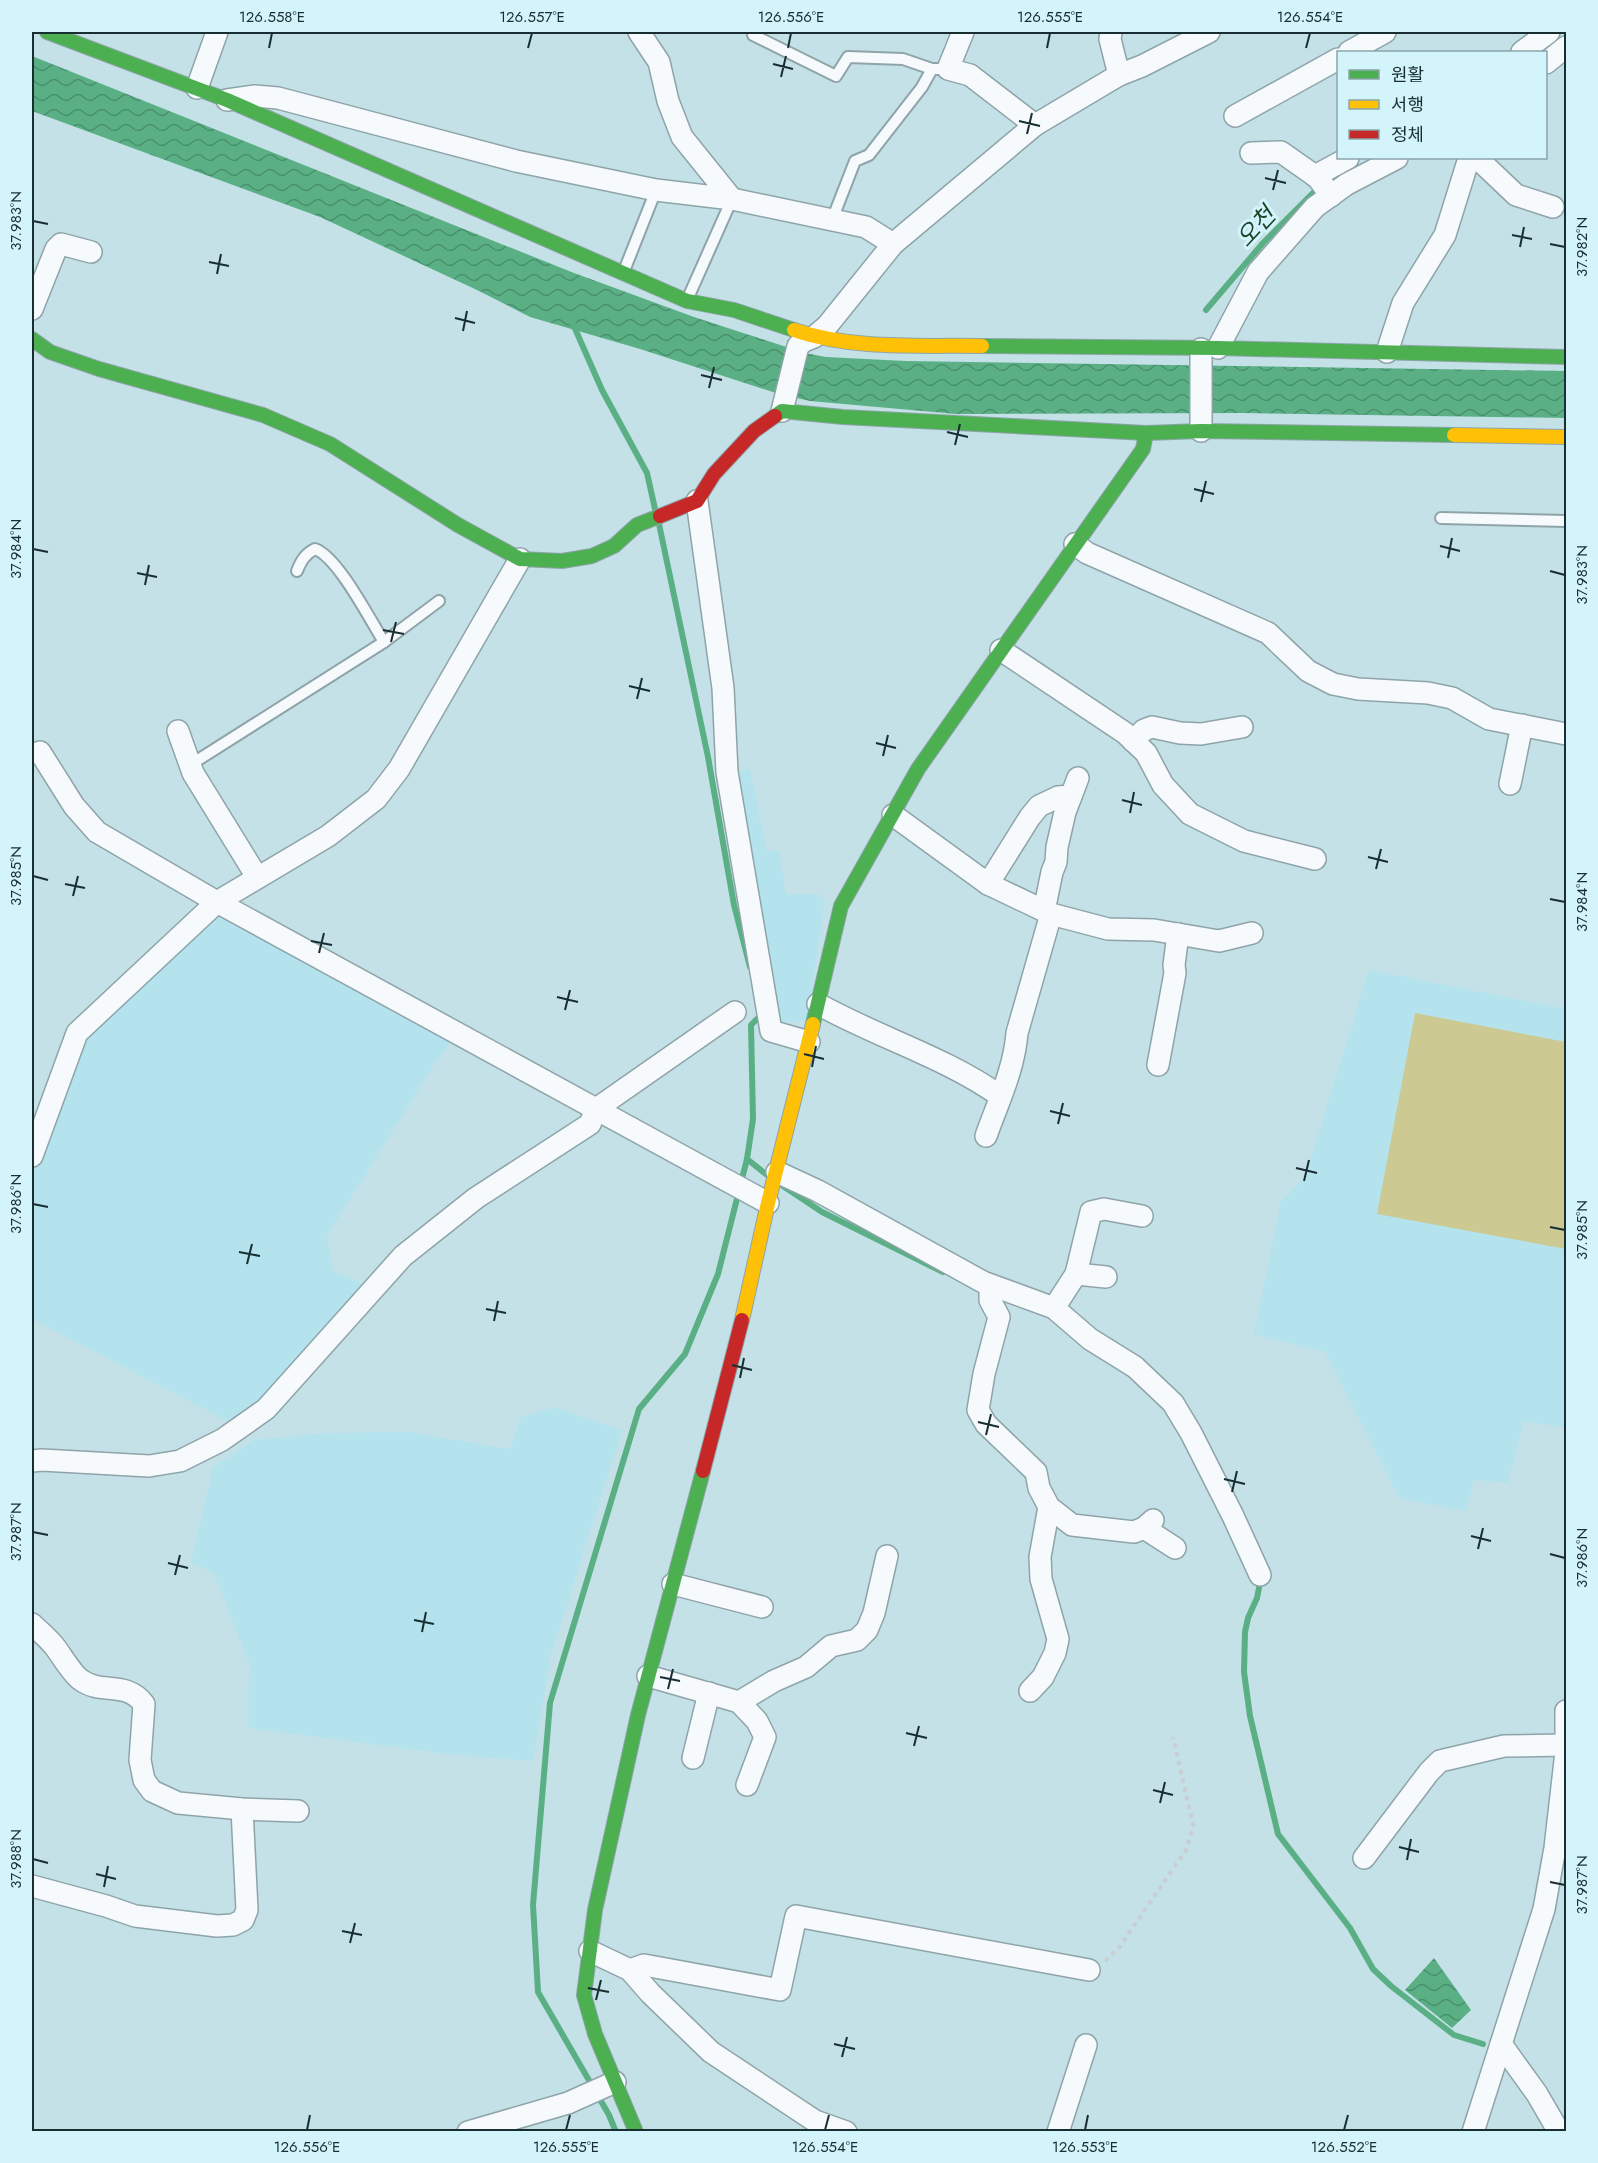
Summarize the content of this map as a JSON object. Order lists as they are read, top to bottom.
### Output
{
  "water": ["오천"],
  "legend": ["원활", "서행", "정체"],
  "coordinates": [
    "126.558°E",
    "126.557°E",
    "126.556°E",
    "126.555°E",
    "126.554°E",
    "37.983°N",
    "37.982°N",
    "37.984°N",
    "37.985°N",
    "37.986°N",
    "37.987°N",
    "37.988°N",
    "126.553°E",
    "126.552°E"
  ]
}
